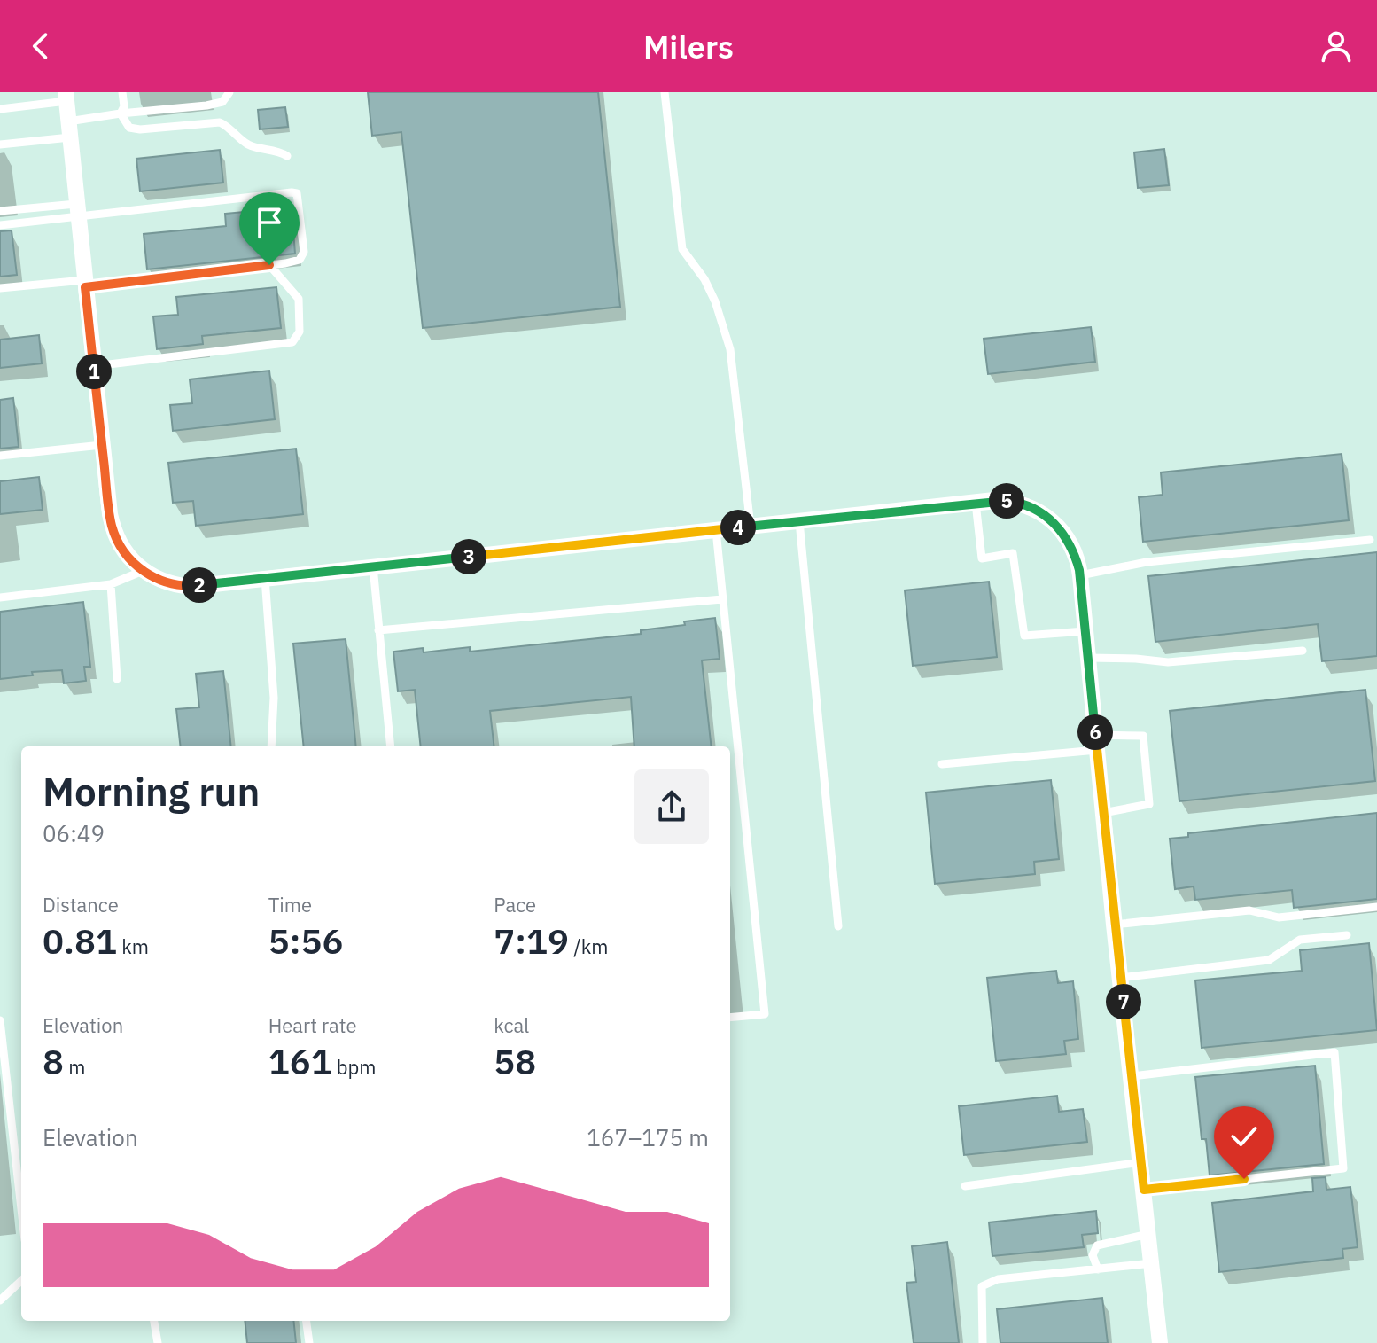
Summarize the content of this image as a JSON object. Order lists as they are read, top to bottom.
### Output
{
  "page": {
    "header": "Milers",
    "pins": [
      "1",
      "5",
      "4",
      "3",
      "2",
      "6",
      "7"
    ],
    "heading": ["Morning run", "06:49"],
    "stats": [
      ["Distance", "0.81 km"],
      ["Time", "5:56"],
      ["Pace", "7:19 /km"],
      ["Elevation", "8 m"],
      ["Heart rate", "161 bpm"],
      ["kcal", "58"]
    ],
    "chart": ["Elevation", "167–175 m"]
  }
}
